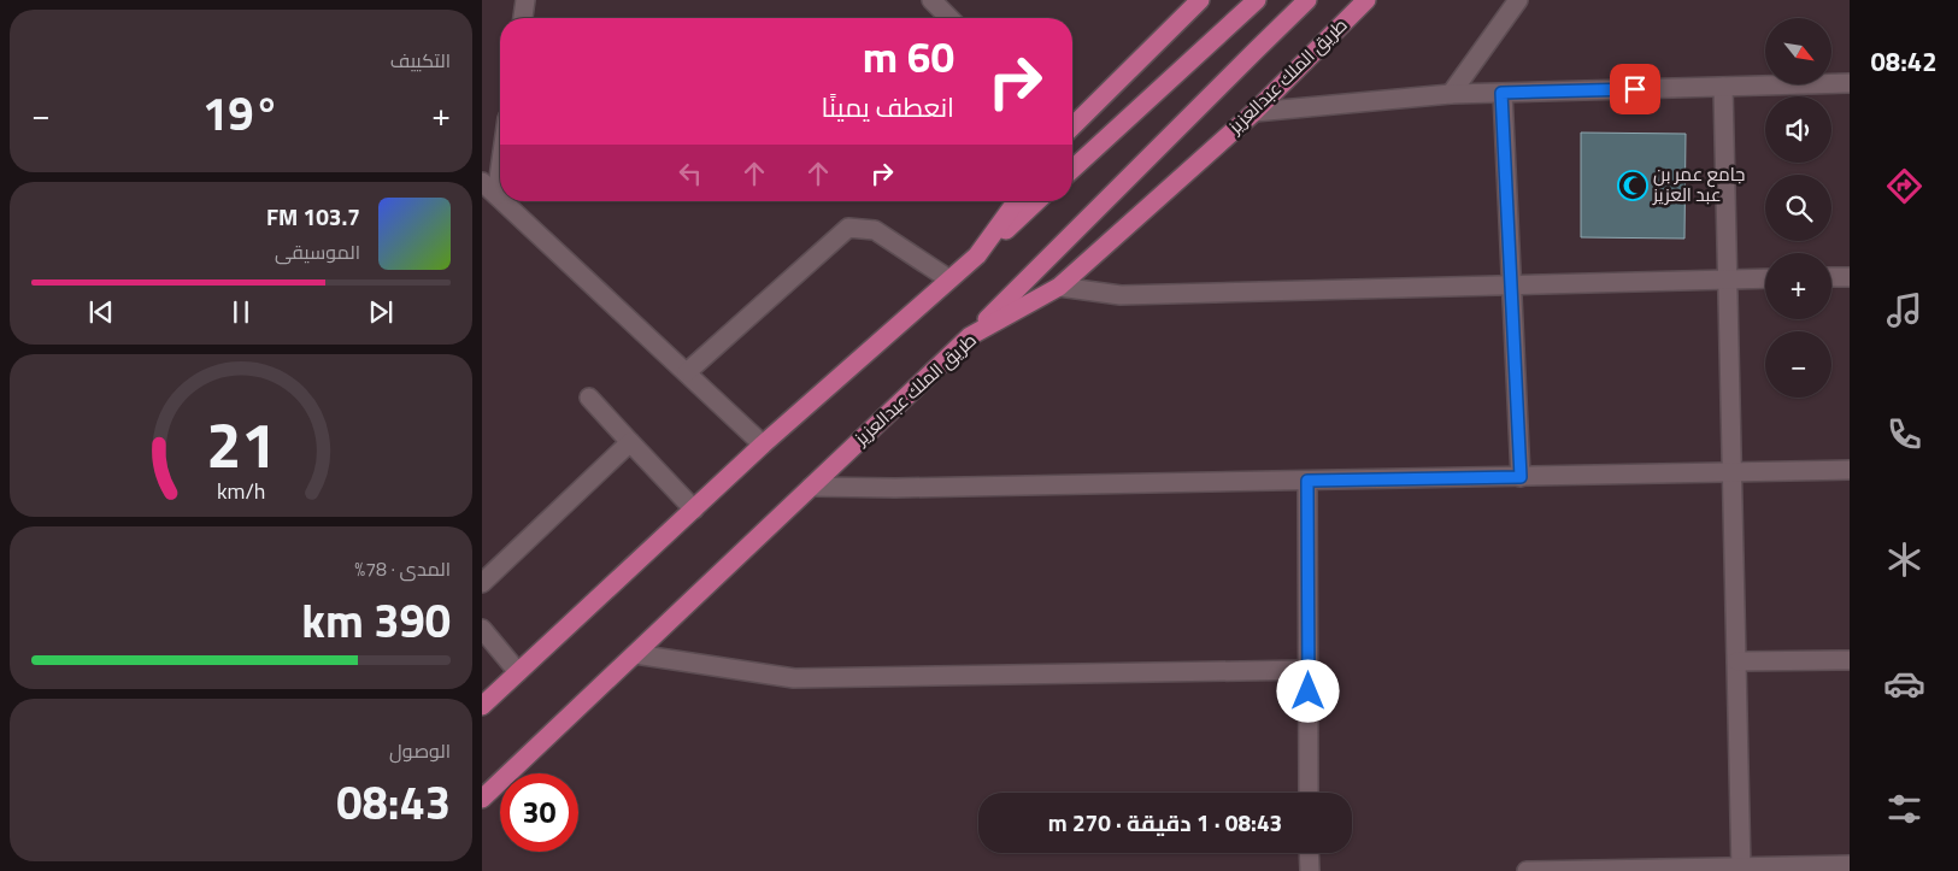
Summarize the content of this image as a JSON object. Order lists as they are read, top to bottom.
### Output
{
  "streets": {
    "main road": ["طريق الملك عبدالعزيز"]
  },
  "places": {
    "mosque": ["جامع عمر بن عبد العزيز"]
  },
  "north": "bottom right",
  "page": {
    "tabs": "08:42",
    "tile": [
      "التكييف",
      ["المدى · 78%", "390 km"],
      ["الوصول", "08:43"]
    ],
    "map_buttons": ["+", "−"],
    "turn": ["60 m", "انعطف يمينًا"],
    "heat": ["−", "19°", "+"],
    "song": ["103.7 FM", "الموسيقى"],
    "limit": "30",
    "trip": "08:43 · 1 دقيقة · 270 m",
    "gauge": ["21", "km/h"]
  }
}
